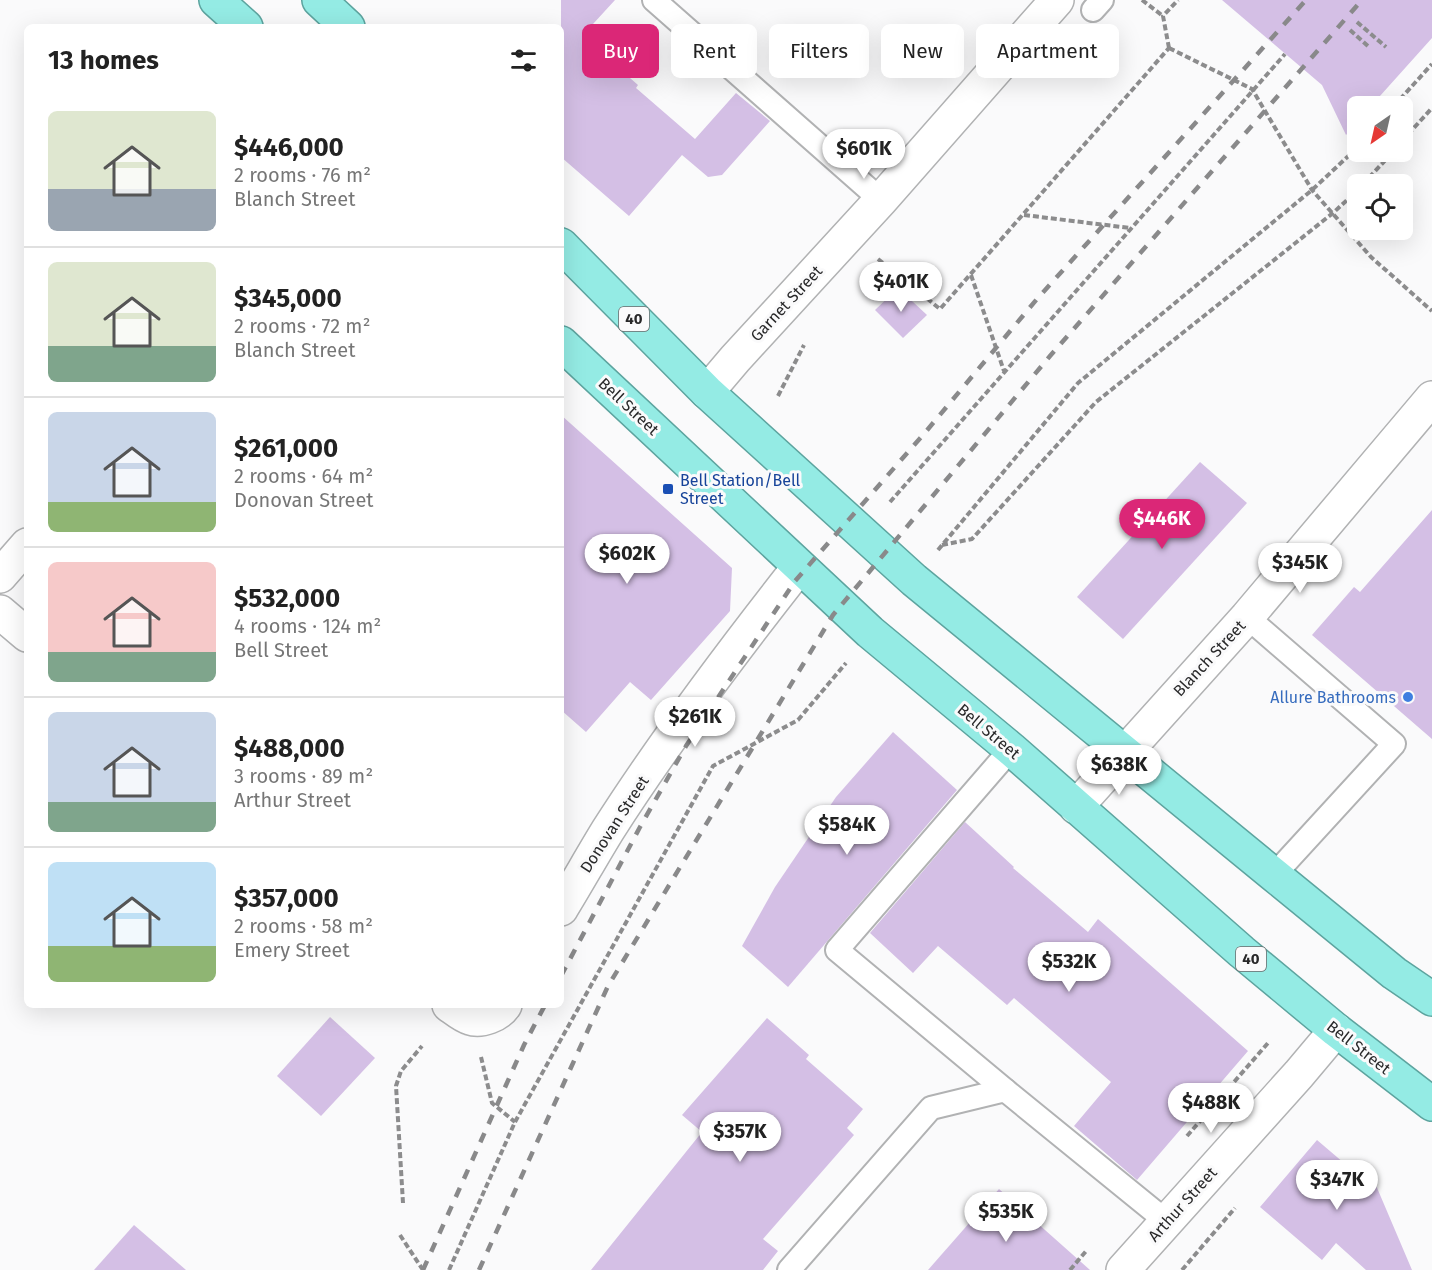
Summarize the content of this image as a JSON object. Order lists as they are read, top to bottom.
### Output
{
  "streets": {
    "highway": ["40", "Bell Street"],
    "street": [
      "Garnet Street",
      "Blanch Street",
      "Donovan Street",
      "Arthur Street"
    ]
  },
  "crossings": [
    ["Garnet Street", "40"],
    ["40", "Blanch Street"],
    ["Bell Street", "Blanch Street"],
    ["Bell Street", "Donovan Street"],
    ["Bell Street", "Arthur Street"]
  ],
  "places": {
    "transit": ["Bell Station/Bell Street"],
    "other": ["Allure Bathrooms"]
  },
  "north": "bottom left",
  "page": {
    "chip": [
      "Buy",
      "Rent",
      "Filters",
      "New",
      "Apartment"
    ],
    "heading": "13 homes",
    "list": [
      {
        "name": "$446,000",
        "note": "2 rooms · 76 m² · Blanch Street"
      },
      {
        "name": "$345,000",
        "note": "2 rooms · 72 m² · Blanch Street"
      },
      {
        "name": "$261,000",
        "note": "2 rooms · 64 m² · Donovan Street"
      },
      {
        "name": "$532,000",
        "note": "4 rooms · 124 m² · Bell Street"
      },
      {
        "name": "$488,000",
        "note": "3 rooms · 89 m² · Arthur Street"
      },
      {
        "name": "$357,000",
        "note": "2 rooms · 58 m² · Emery Street"
      }
    ],
    "price": [
      "$601K",
      "$401K",
      "$446K",
      "$602K",
      "$345K",
      "$261K",
      "$638K",
      "$584K",
      "$532K",
      "$488K",
      "$357K",
      "$347K",
      "$535K"
    ]
  }
}
